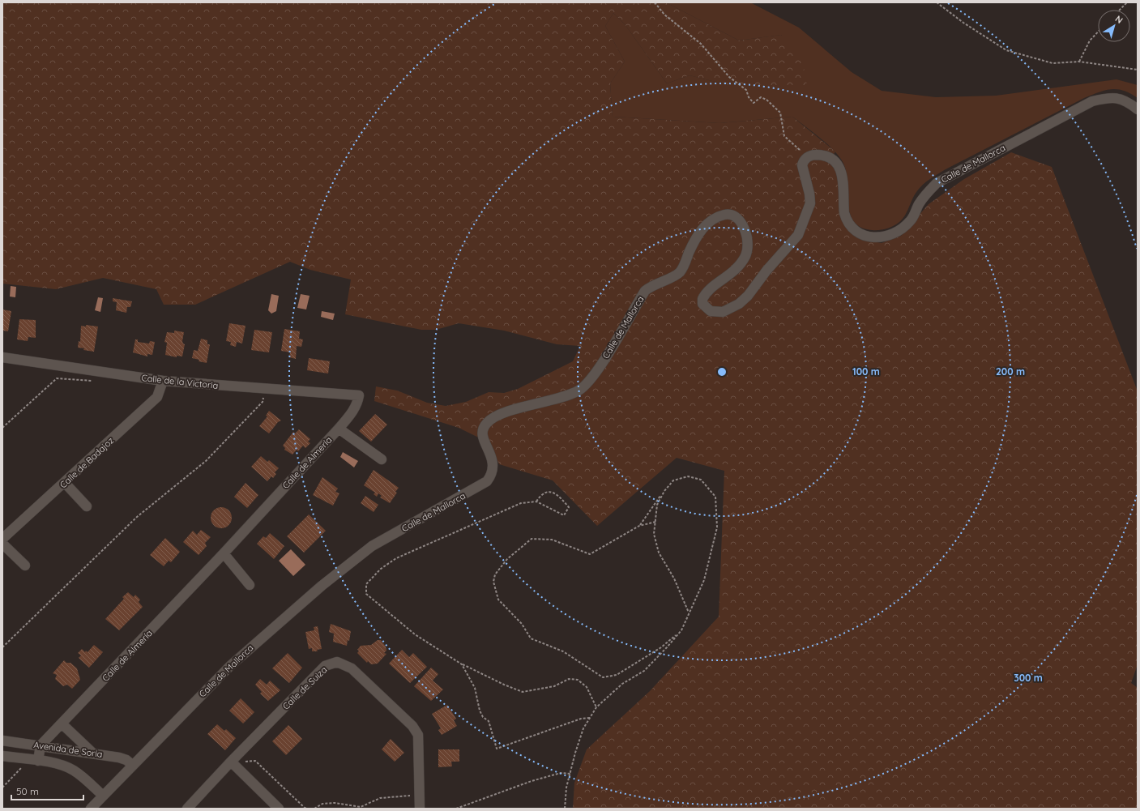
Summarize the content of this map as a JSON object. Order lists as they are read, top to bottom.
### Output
{
  "streets": {
    "street": [
      "Calle de Mallorca",
      "Calle de la Victoria",
      "Calle de Badajoz",
      "Calle de Almería",
      "Calle de Suiza",
      "Avenida de Soria"
    ]
  },
  "crossings": [
    ["Calle de Mallorca", "Avenida de Soria"],
    ["Calle de la Victoria", "Calle de Badajoz"],
    ["Calle de la Victoria", "Calle de Almería"],
    ["Calle de Almería", "Avenida de Soria"]
  ],
  "scale_bar": "50 m",
  "north": "top right",
  "rings": ["100 m", "200 m", "300 m"]
}
